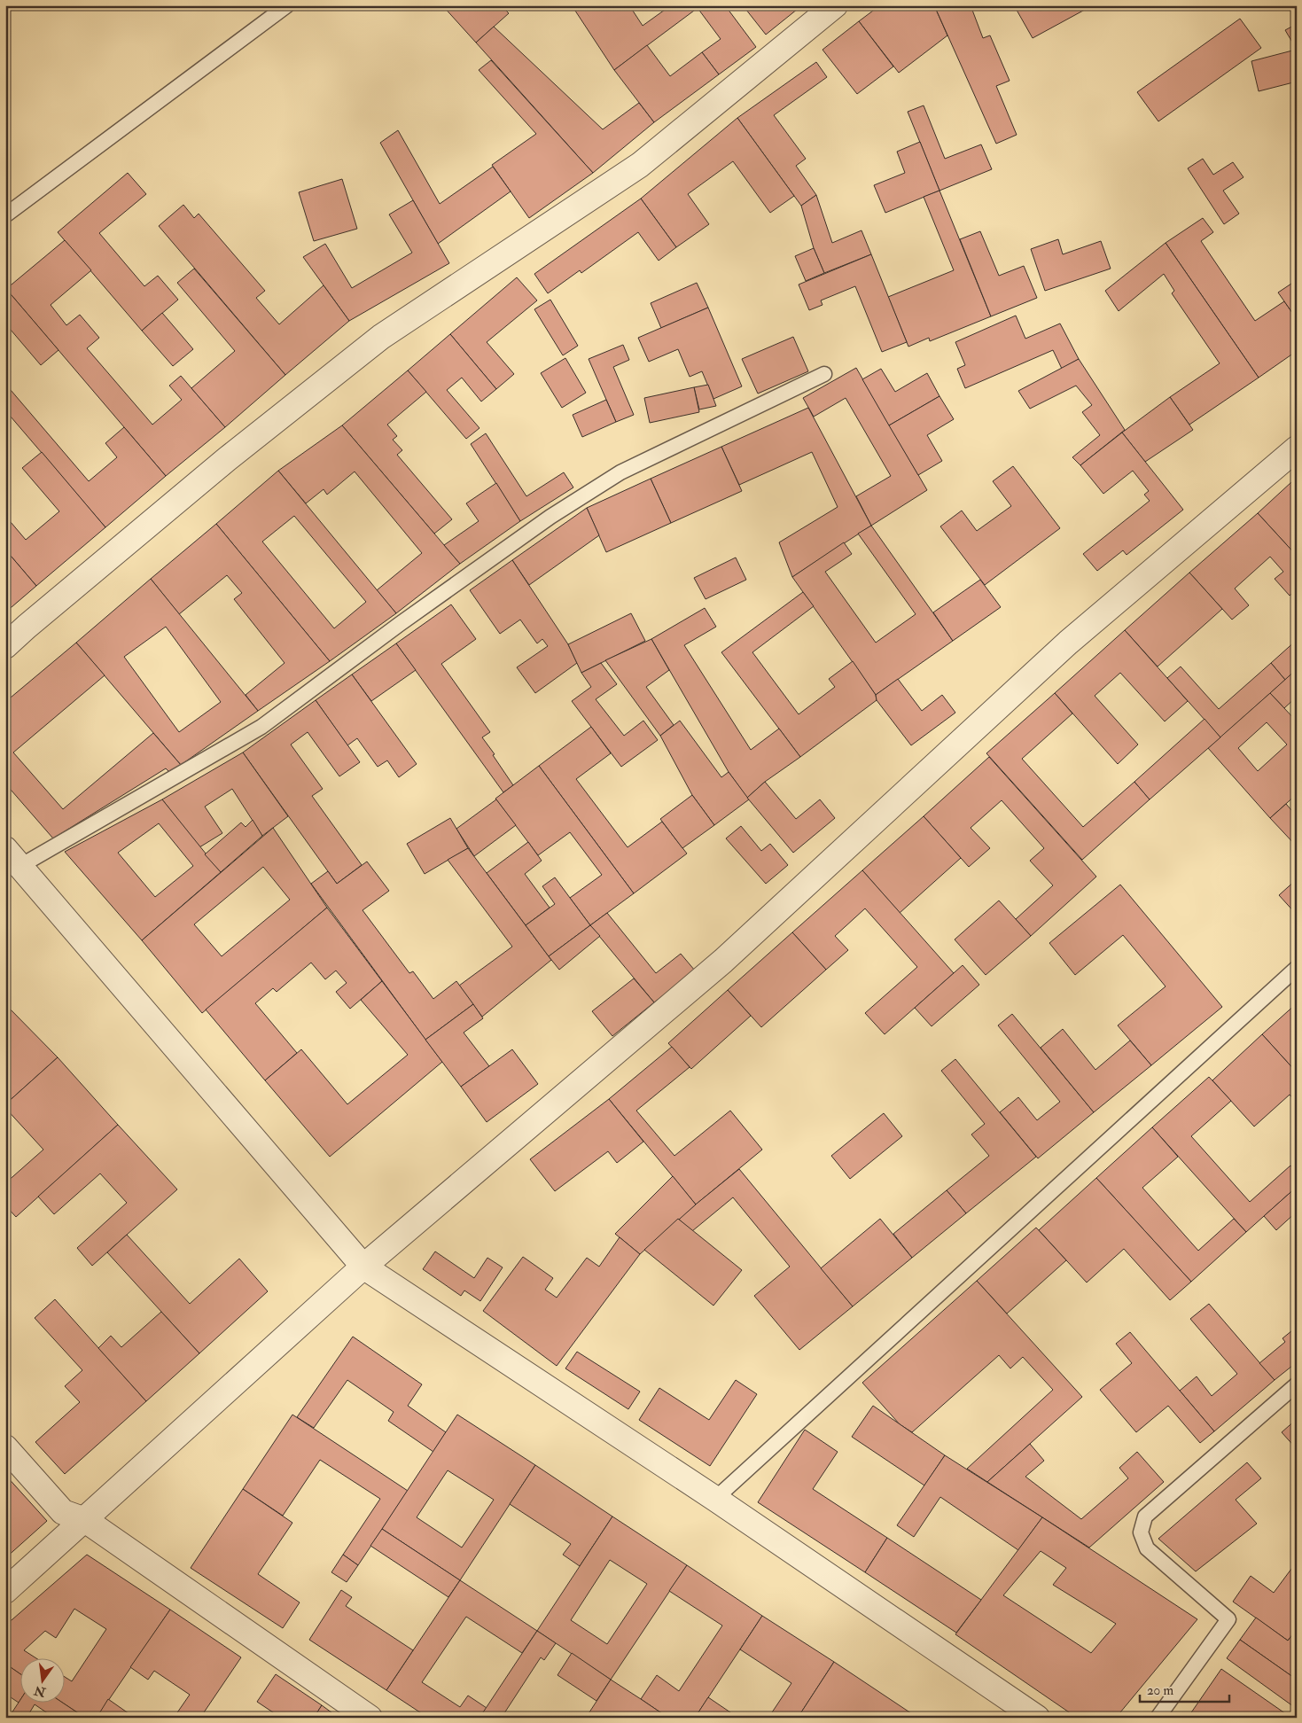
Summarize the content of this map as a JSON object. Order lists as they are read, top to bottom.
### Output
{
  "scale_bar": "20 m",
  "north": "bottom"
}
